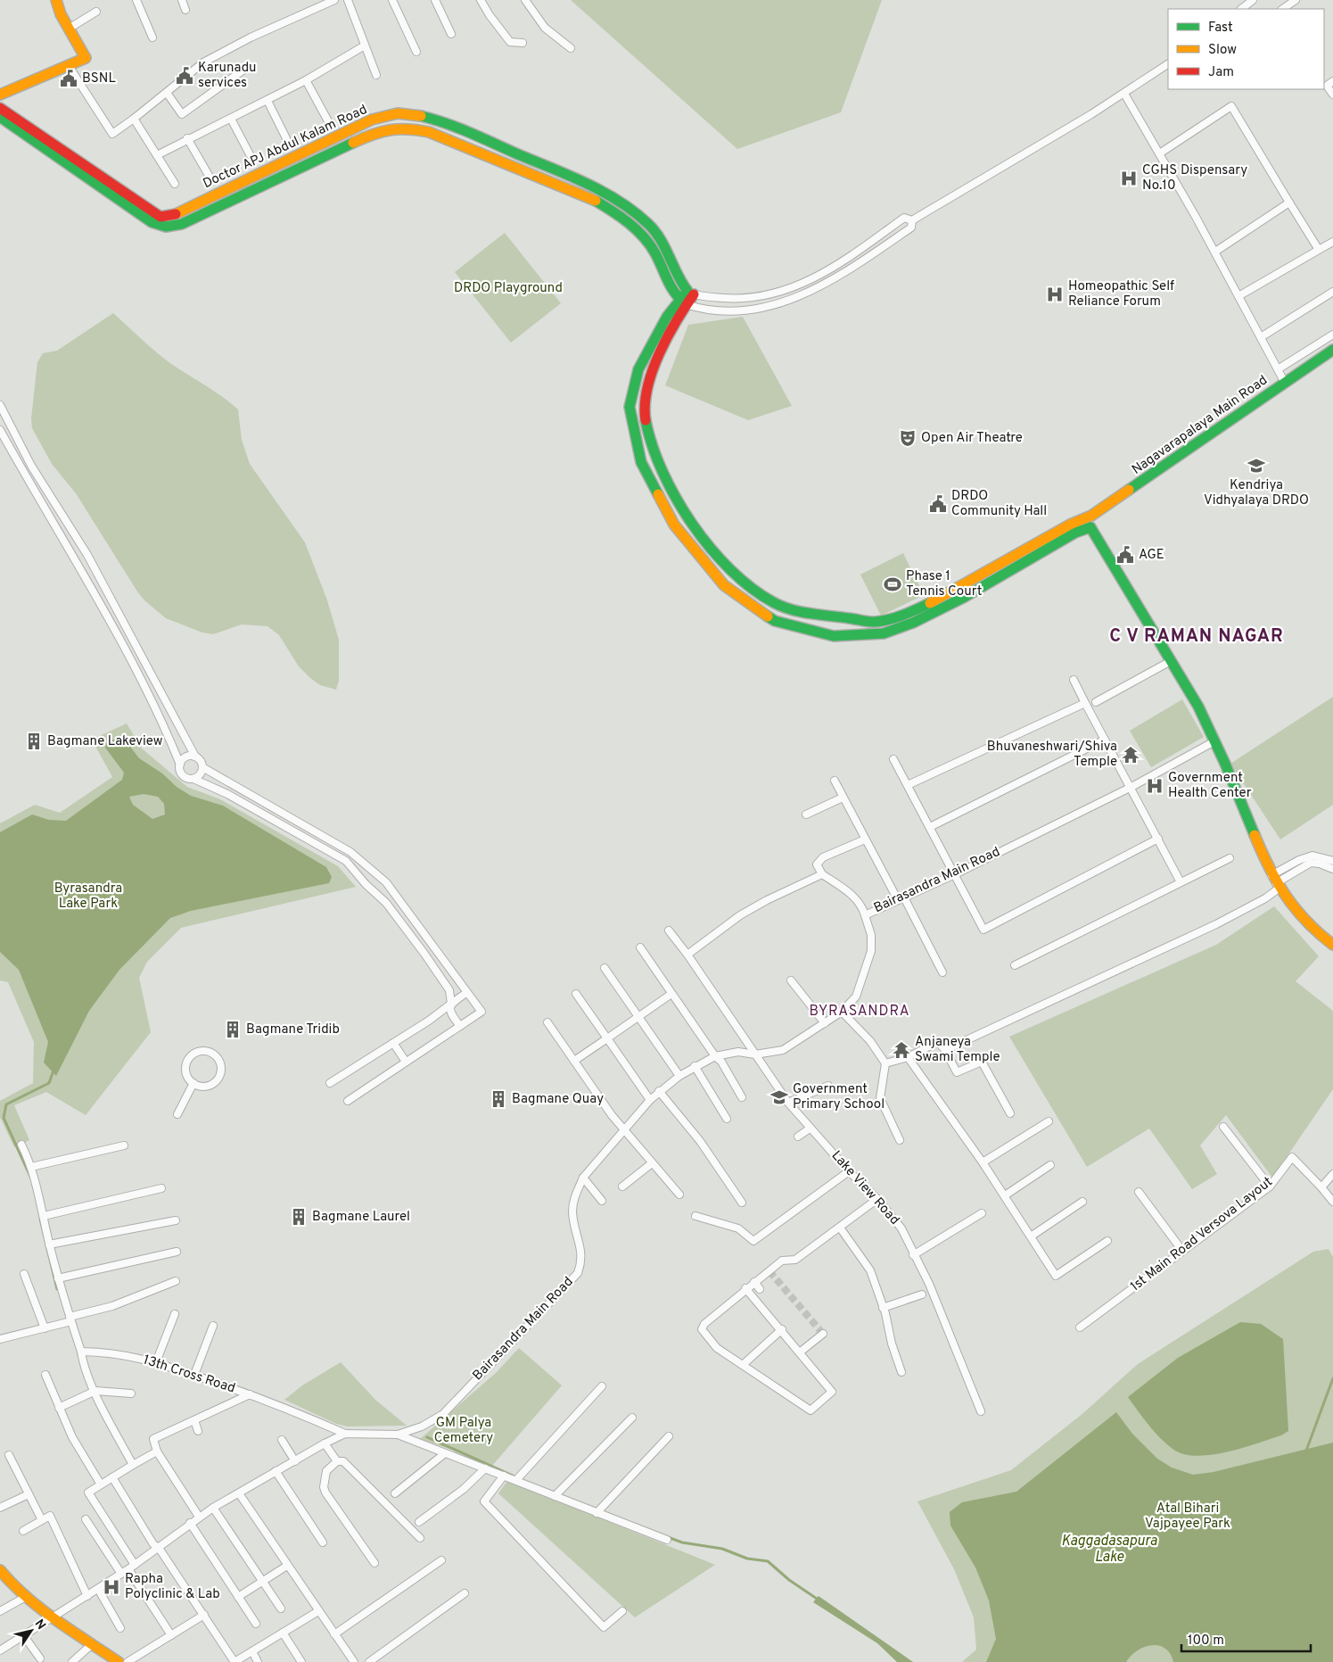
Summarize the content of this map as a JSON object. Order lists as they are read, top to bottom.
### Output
{
  "streets": {
    "street": [
      "Doctor APJ Abdul Kalam Road",
      "Nagavarapalaya Main Road",
      "Bairasandra Main Road",
      "Lake View Road",
      "1st Main Road Versova Layout",
      "13th Cross Road"
    ]
  },
  "crossings": [
    ["Bairasandra Main Road", "Lake View Road"],
    ["Bairasandra Main Road", "13th Cross Road"]
  ],
  "districts": ["C V RAMAN NAGAR", "BYRASANDRA"],
  "water": ["Kaggadasapura Lake"],
  "parks": [
    "DRDO Playground",
    "Byrasandra Lake Park",
    "GM Palya Cemetery",
    "Atal Bihari Vajpayee Park"
  ],
  "places": {
    "public building": [
      "Karunadu services",
      "BSNL",
      "DRDO Community Hall",
      "AGE"
    ],
    "hospital": [
      "CGHS Dispensary No.10",
      "Homeopathic Self Reliance Forum",
      "Government Health Center",
      "Rapha Polyclinic & Lab"
    ],
    "theatre": ["Open Air Theatre"],
    "school or university": ["Kendriya Vidhyalaya DRDO", "Government Primary School"],
    "sports": ["Phase 1 Tennis Court"],
    "building": [
      "Bagmane Lakeview",
      "Bagmane Tridib",
      "Bagmane Quay",
      "Bagmane Laurel"
    ],
    "temple": ["Bhuvaneshwari/Shiva Temple", "Anjaneya Swami Temple"]
  },
  "legend": ["Fast", "Slow", "Jam"],
  "scale_bar": "100 m",
  "north": "top right"
}
